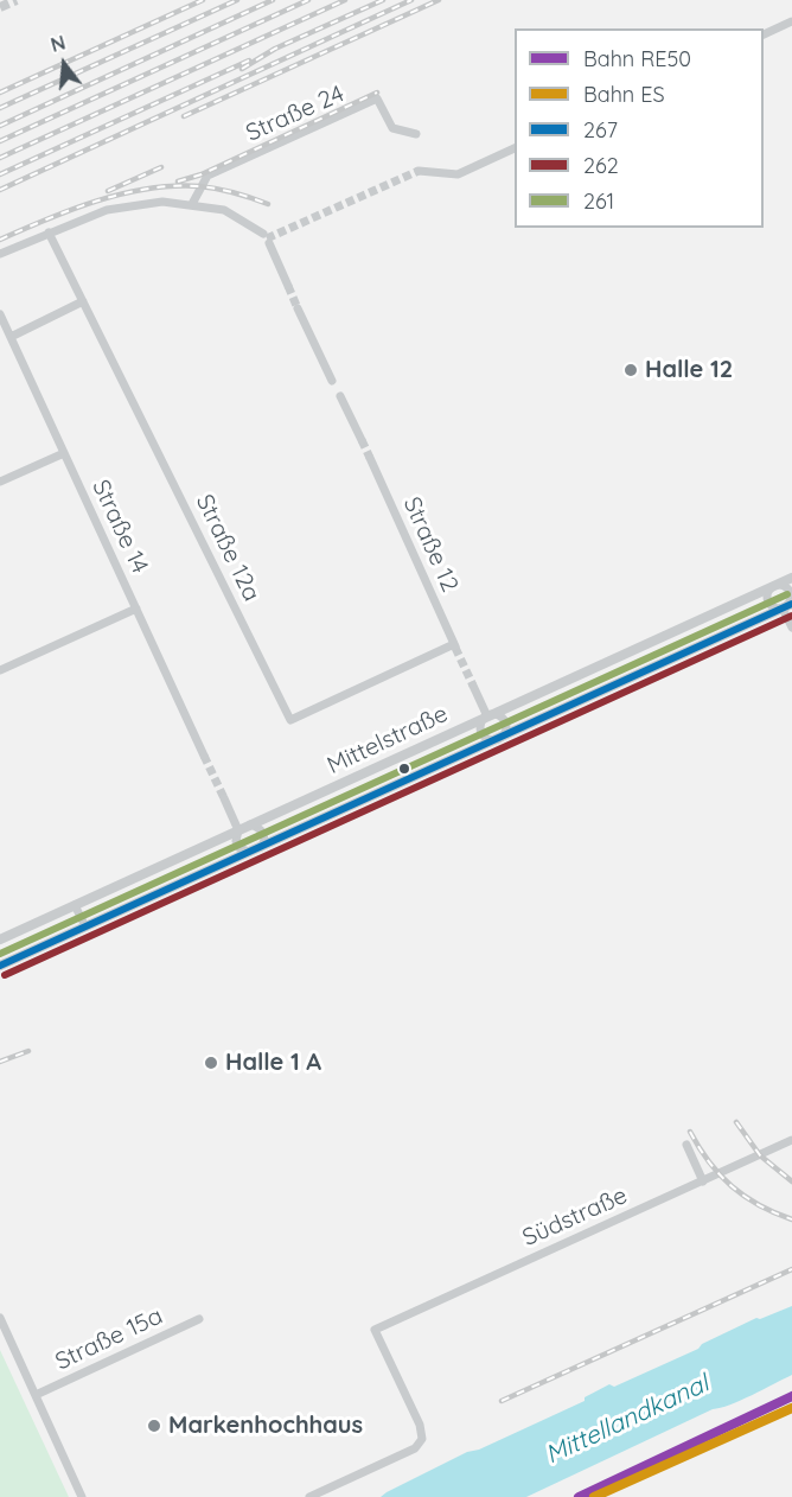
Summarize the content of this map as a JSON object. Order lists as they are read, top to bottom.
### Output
{
  "streets": {
    "street": [
      "Straße 24",
      "Straße 14",
      "Straße 12",
      "Straße 12a",
      "Mittelstraße",
      "Südstraße",
      "Straße 15a"
    ]
  },
  "crossings": [
    ["Straße 12", "Straße 12a"]
  ],
  "water": ["Mittellandkanal"],
  "places": ["Halle 12", "Halle 1 A", "Markenhochhaus"],
  "lines": [
    "transit line 261",
    "transit line 267",
    "transit line 262",
    "rail line RE50",
    "rail line ES"
  ],
  "legend": [
    "Bahn RE50",
    "Bahn ES",
    "267",
    "262",
    "261"
  ],
  "north": "top"
}
